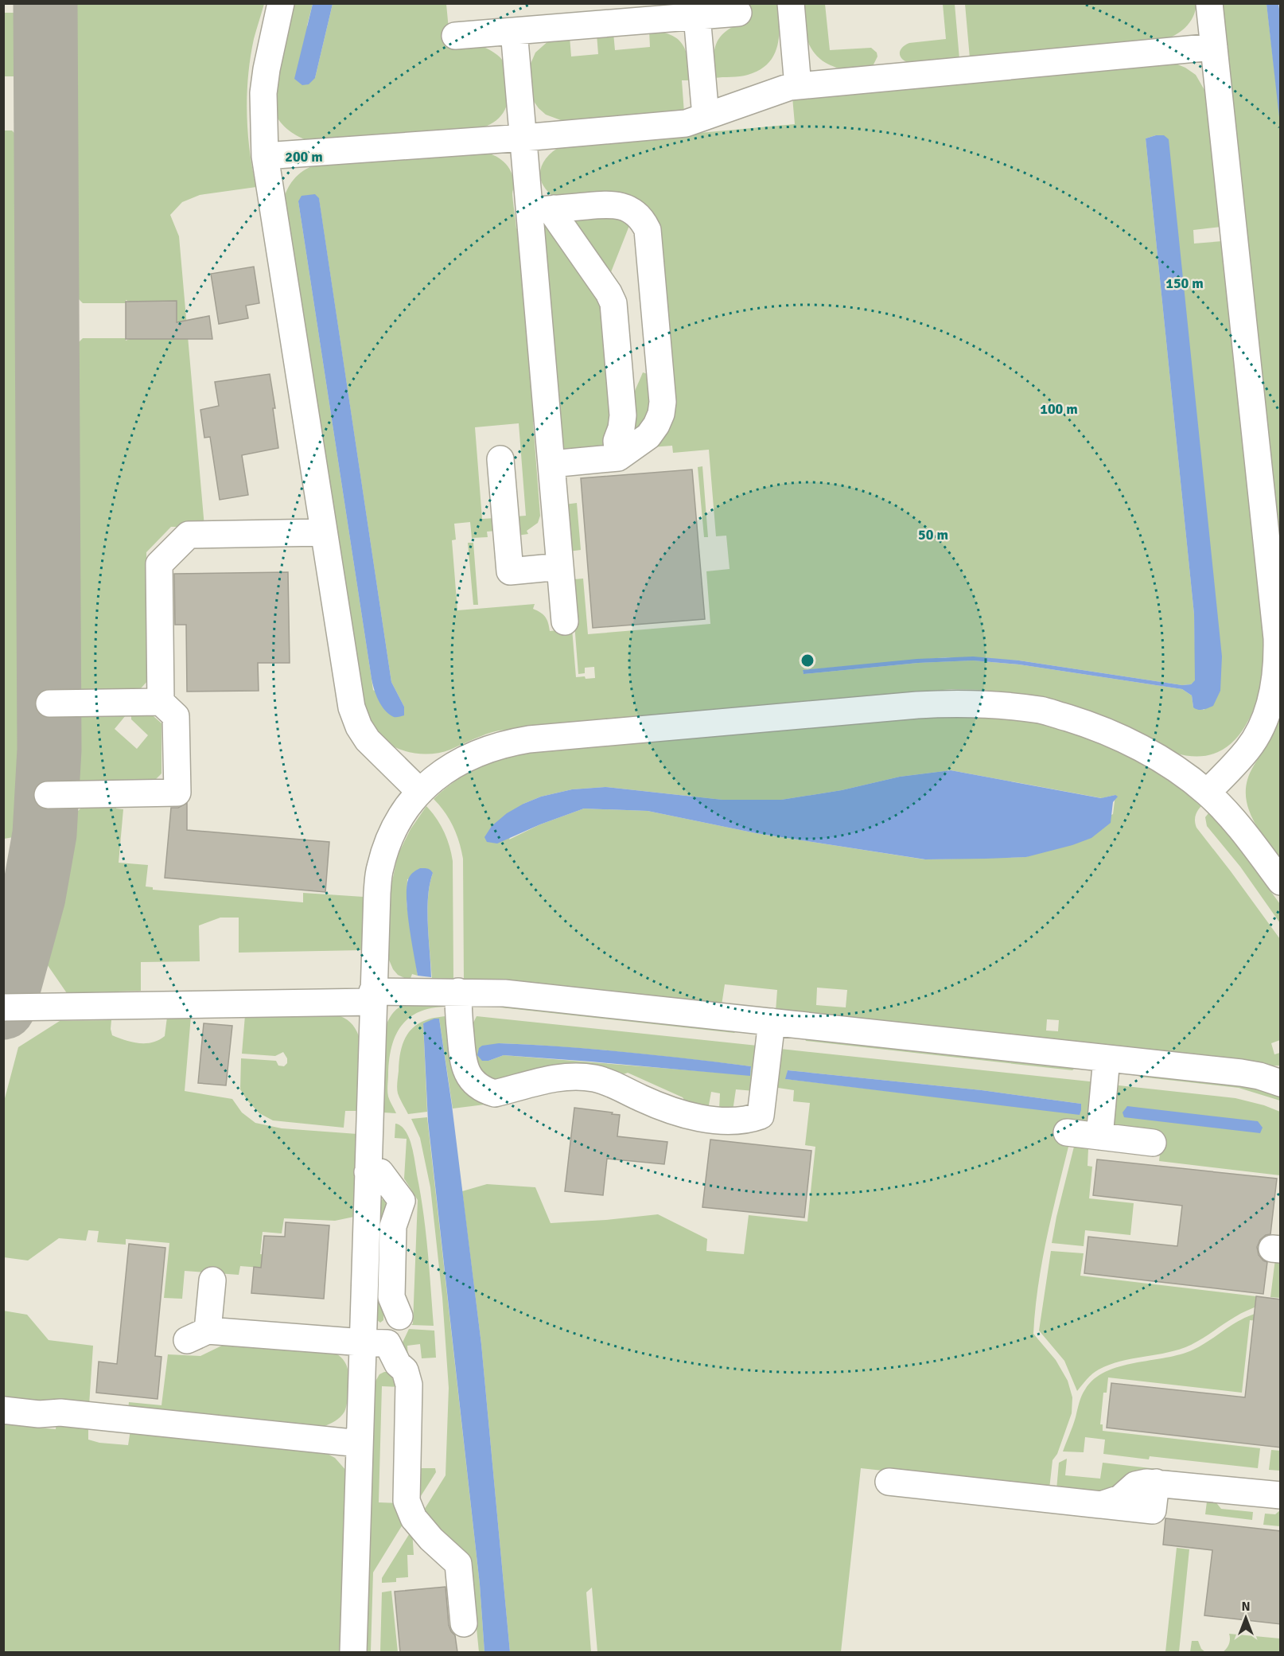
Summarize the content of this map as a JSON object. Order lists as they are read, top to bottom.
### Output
{
  "north": "top",
  "rings": [
    "200 m",
    "150 m",
    "100 m",
    "50 m"
  ]
}
